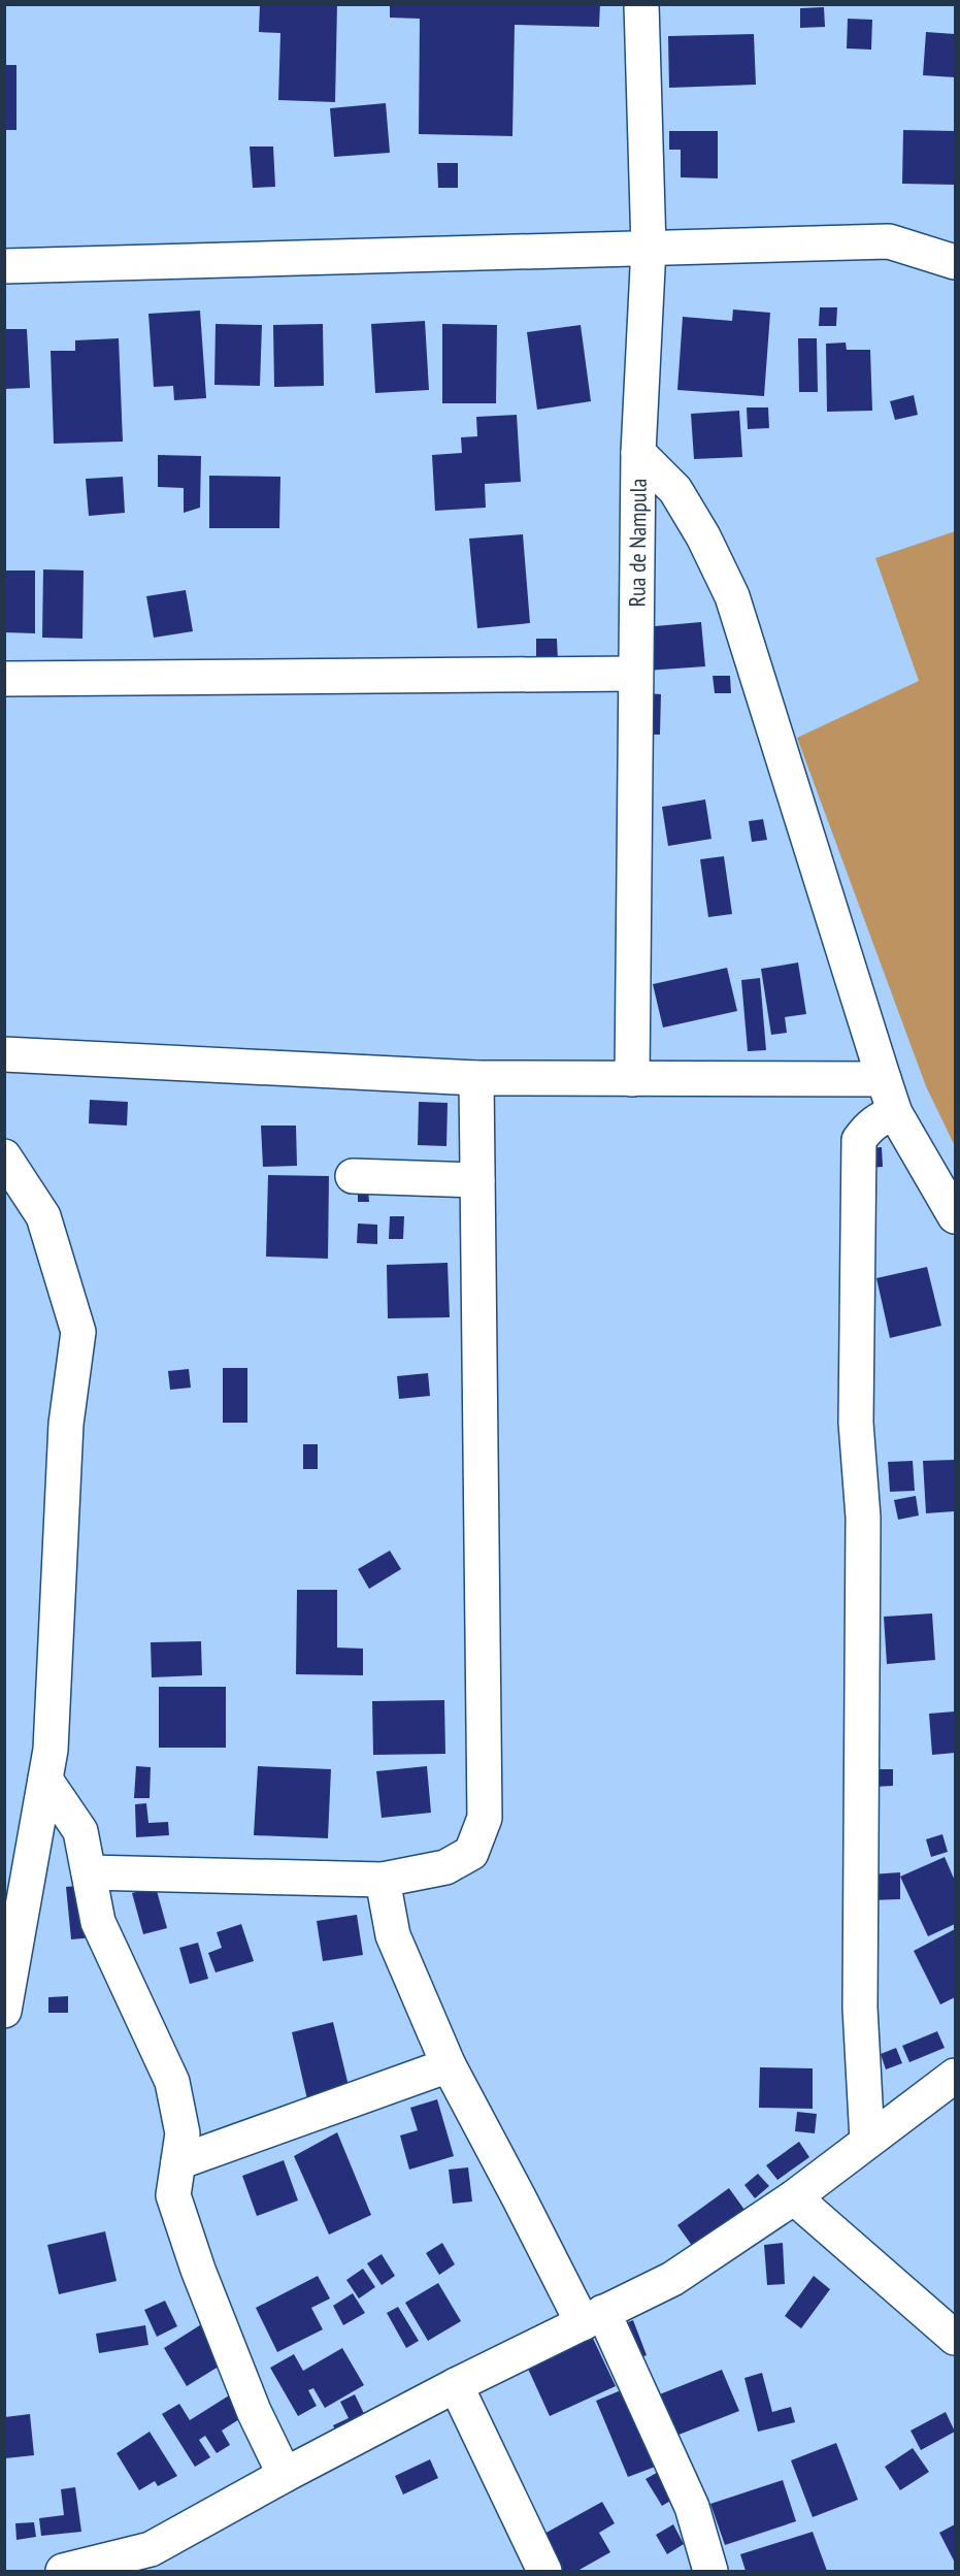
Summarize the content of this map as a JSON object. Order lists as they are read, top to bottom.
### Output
{
  "streets": {
    "street": ["Rua de Nampula"]
  }
}
